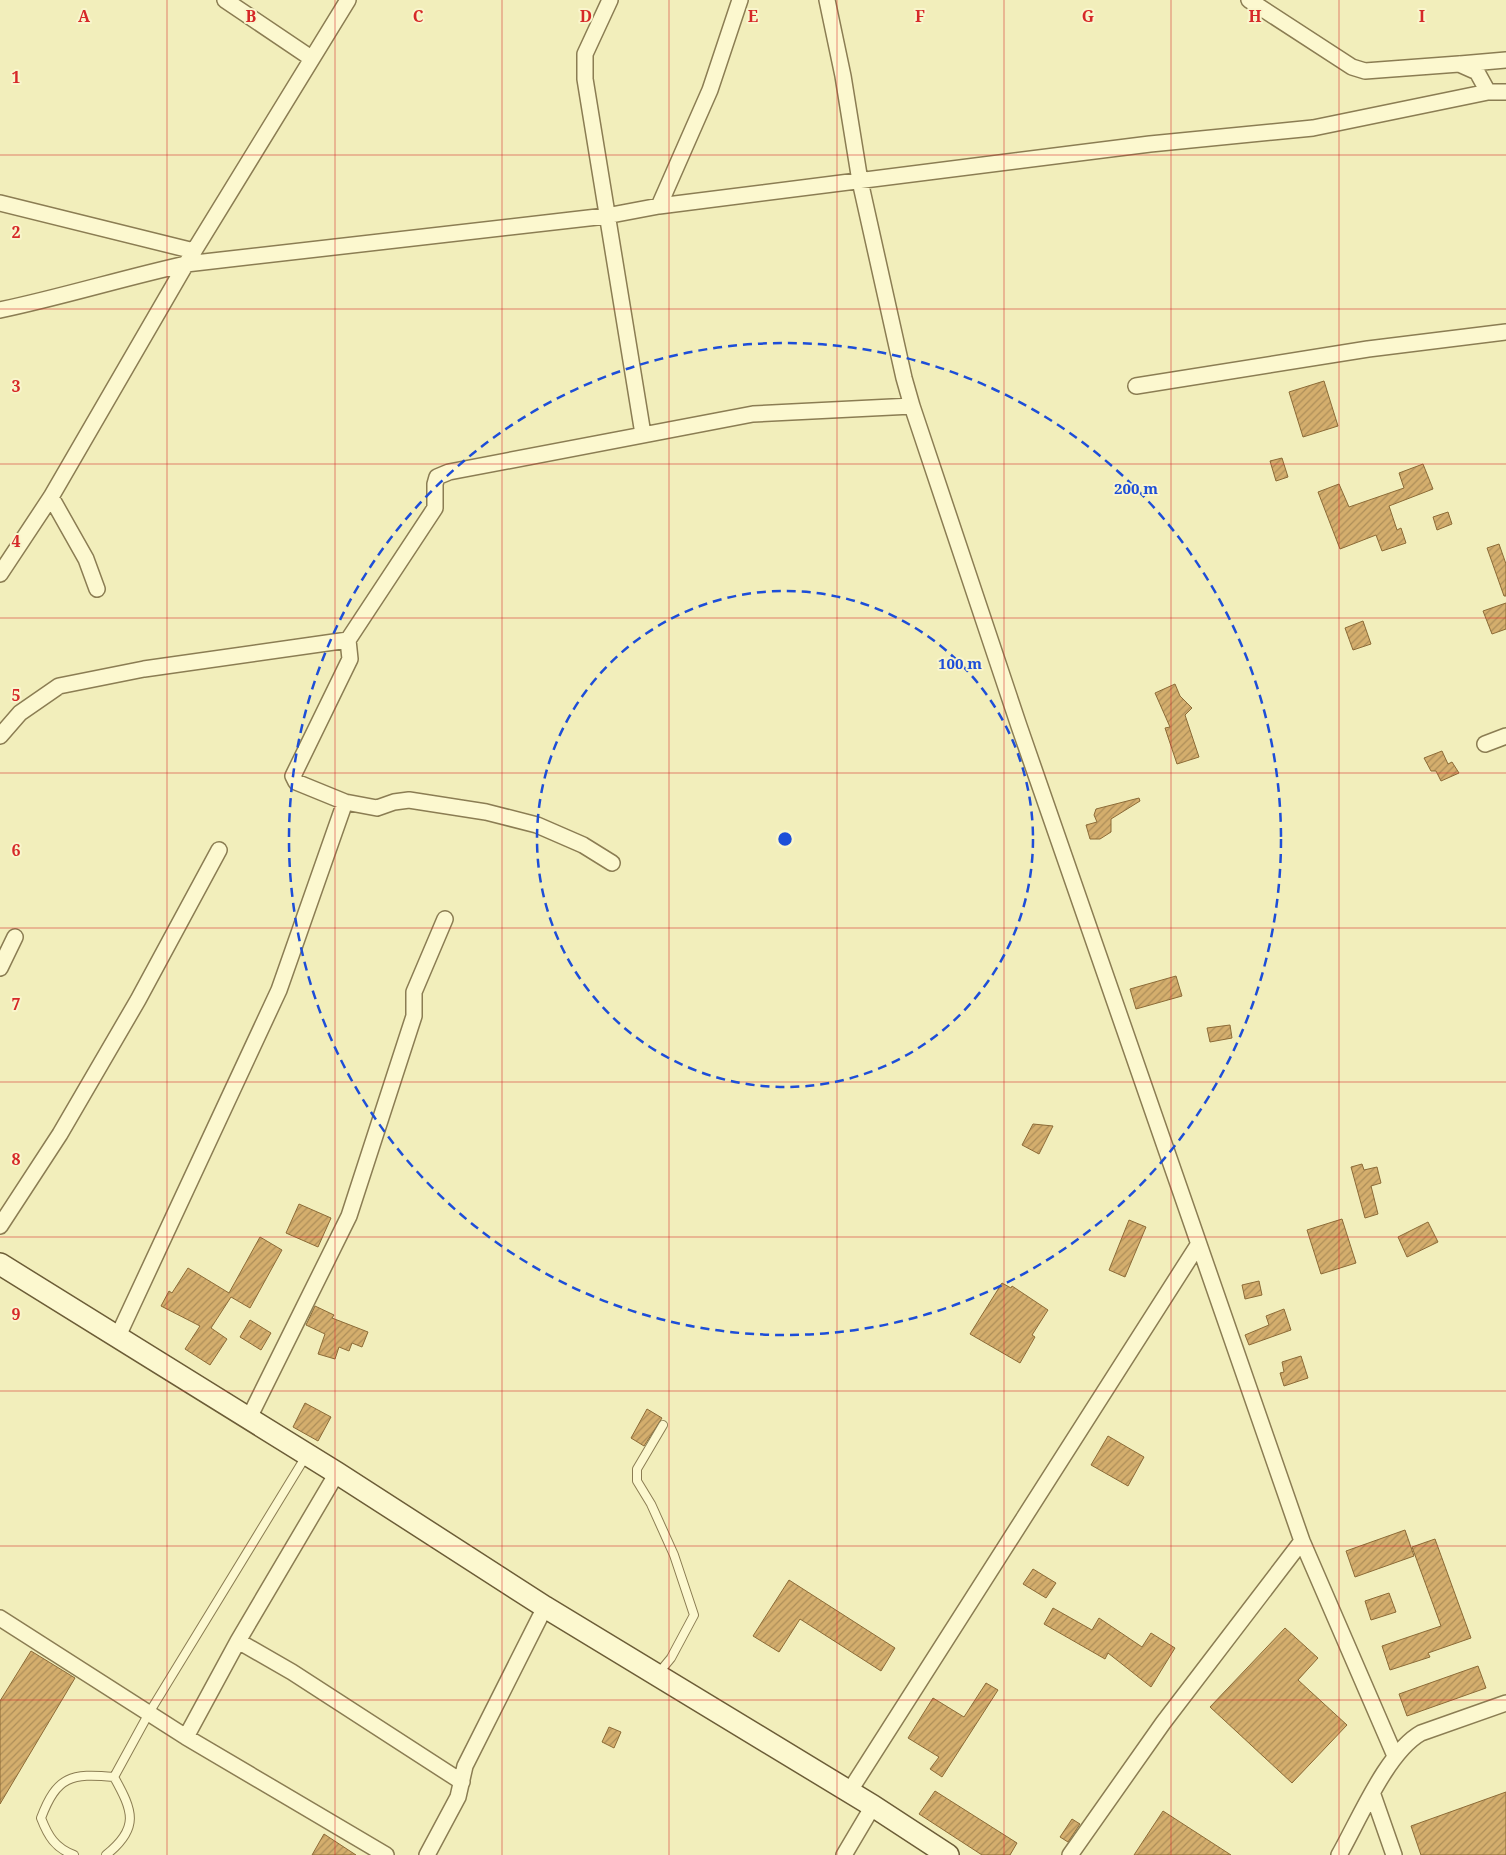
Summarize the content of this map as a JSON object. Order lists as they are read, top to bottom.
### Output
{
  "grid": {
    "columns": [
      "A",
      "B",
      "C",
      "D",
      "E",
      "F",
      "G",
      "H",
      "I"
    ],
    "rows": [
      "1",
      "2",
      "3",
      "4",
      "5",
      "6",
      "7",
      "8",
      "9"
    ]
  },
  "rings": ["200 m", "100 m"]
}
